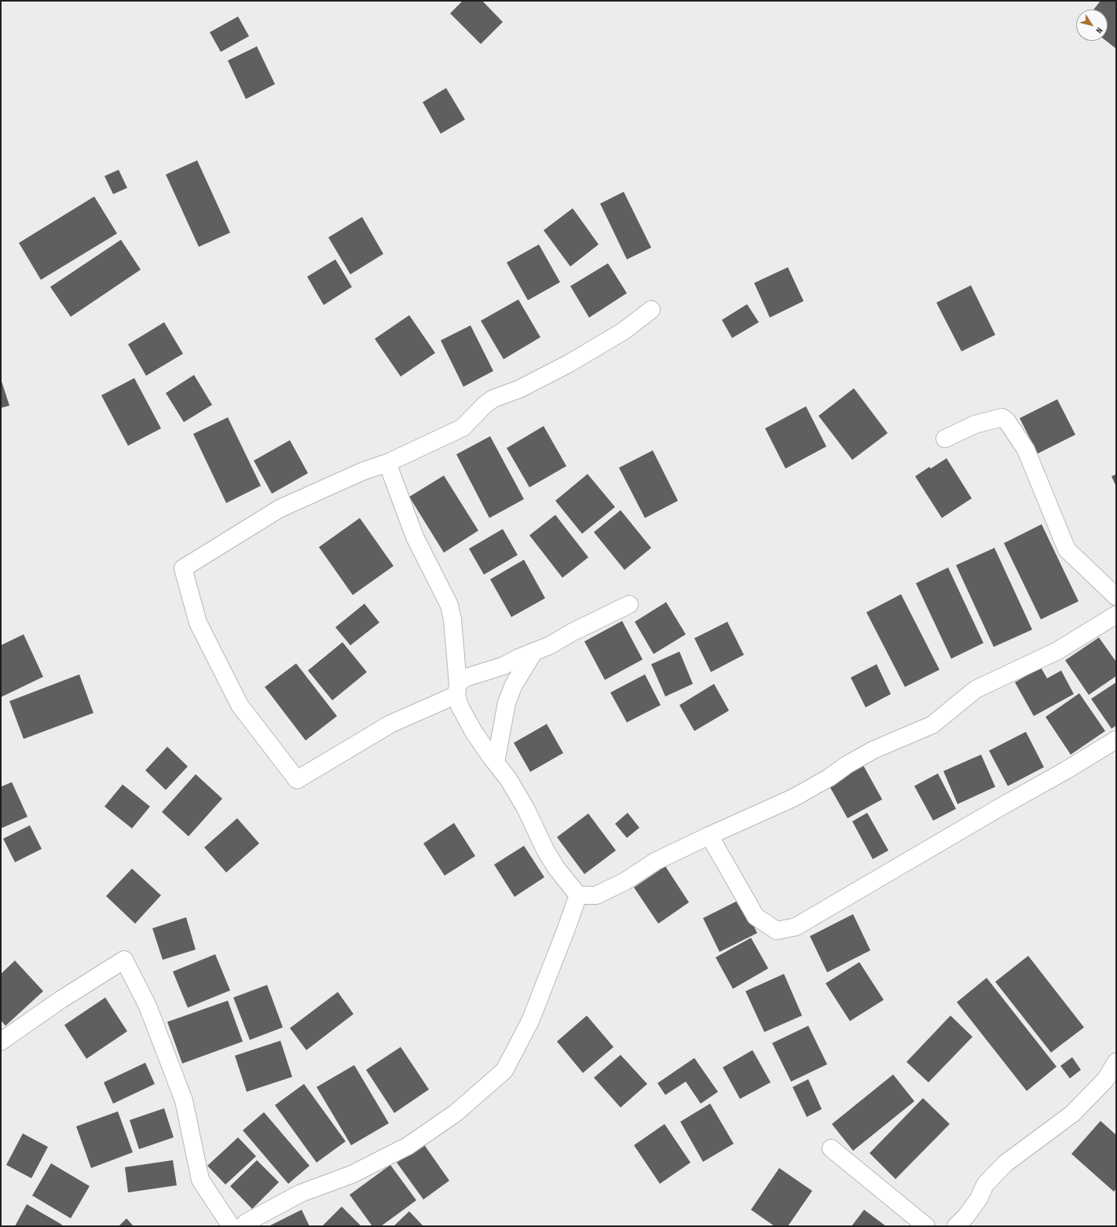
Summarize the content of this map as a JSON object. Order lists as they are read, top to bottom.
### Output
{
  "north": "bottom right"
}
